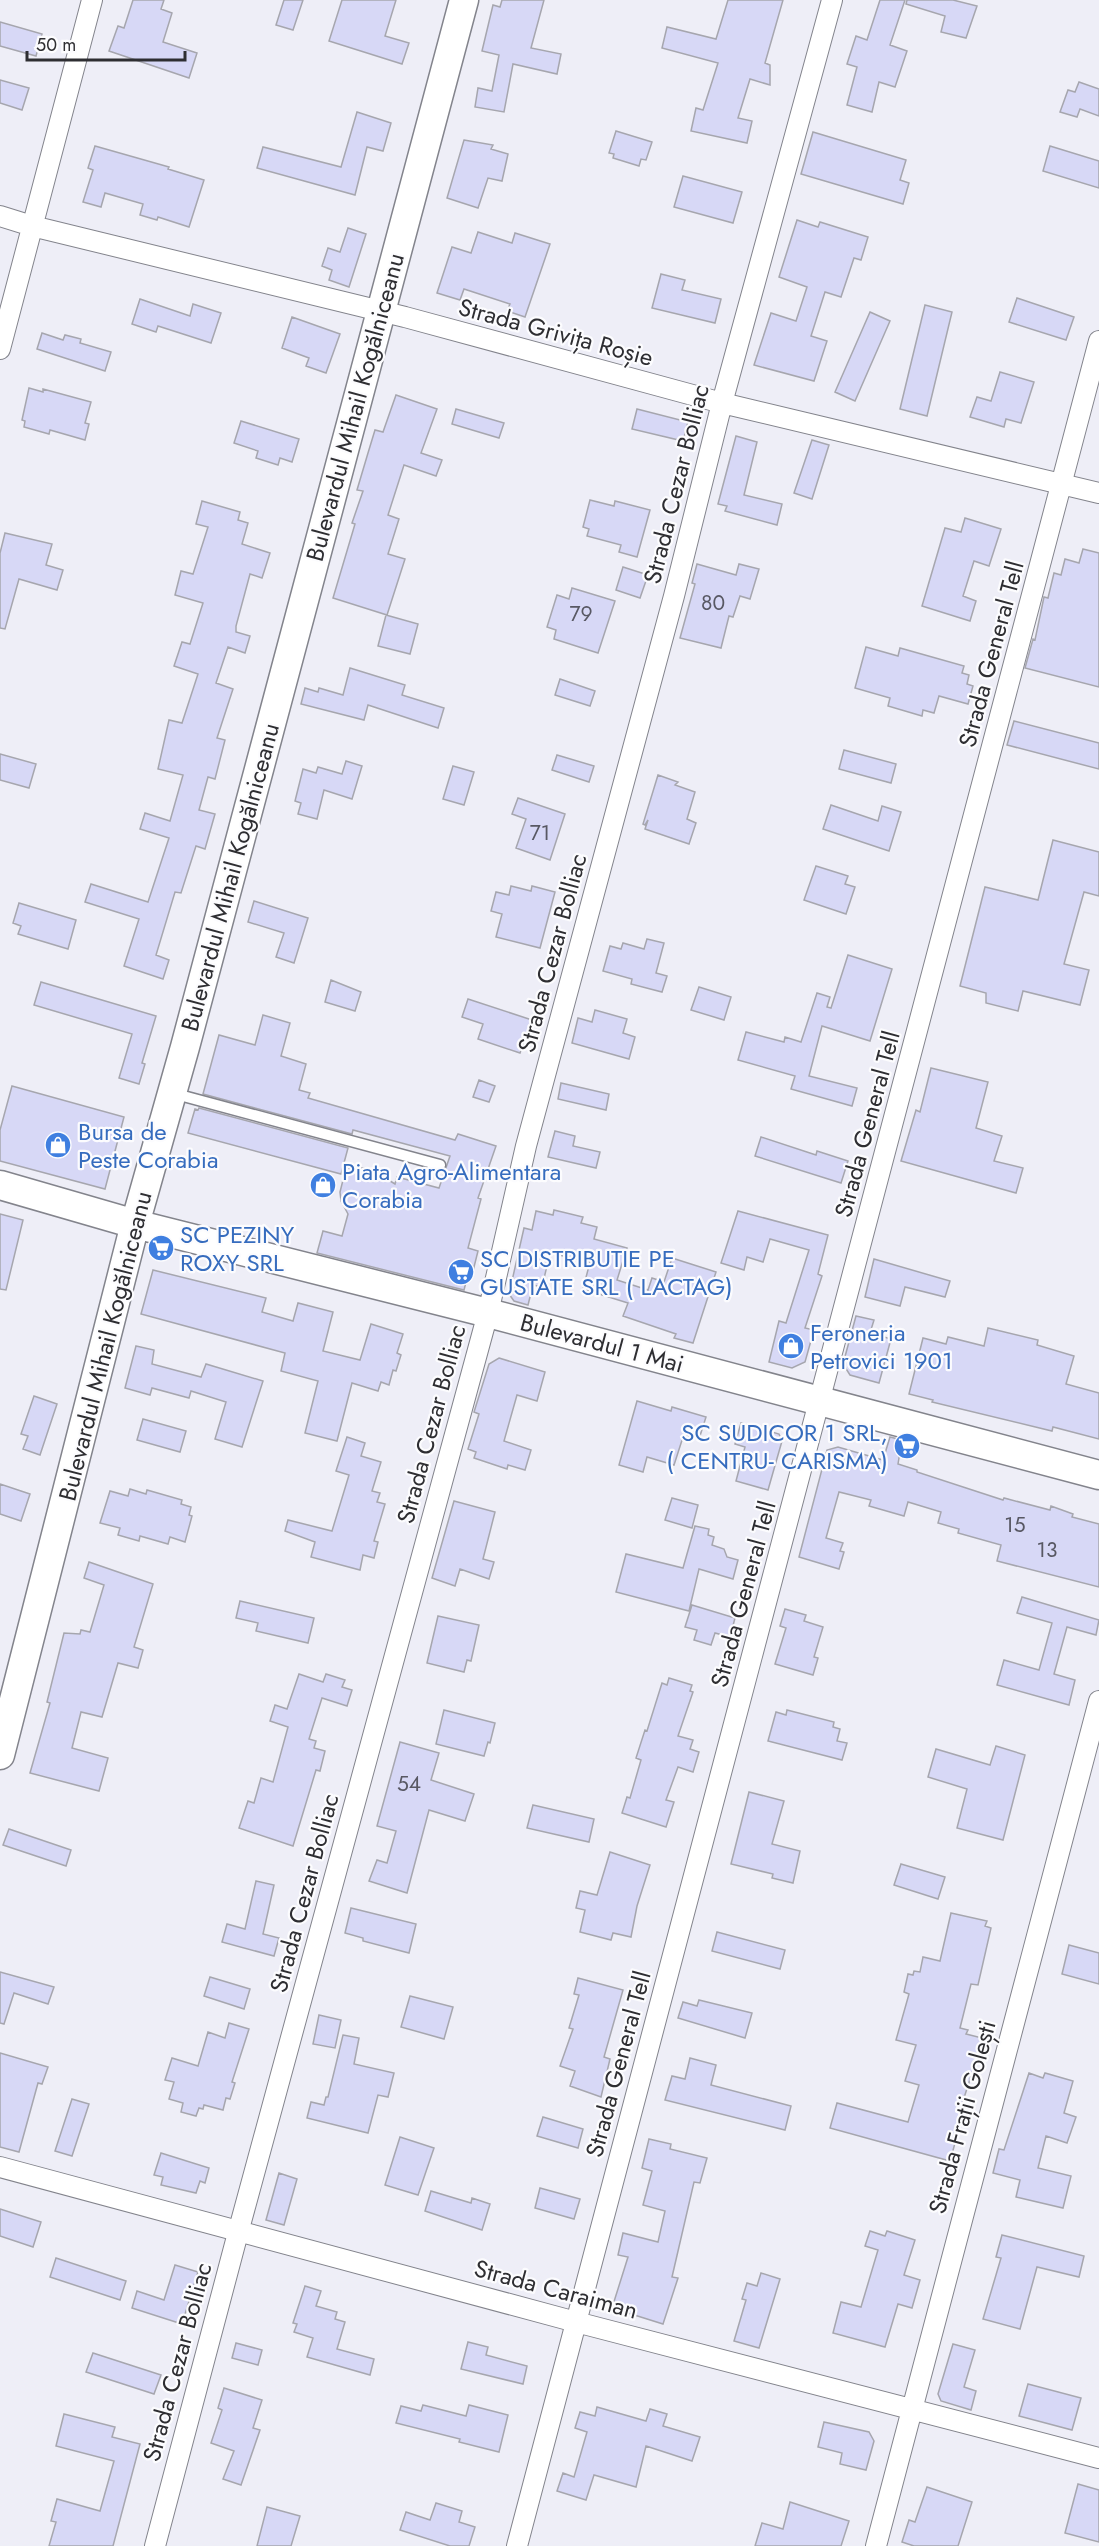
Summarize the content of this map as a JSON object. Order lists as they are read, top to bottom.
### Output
{
  "streets": {
    "street": [
      "Strada Grivița Roșie",
      "Bulevardul Mihail Kogălniceanu",
      "Strada Cezar Bolliac",
      "Strada General Tell",
      "Bulevardul 1 Mai",
      "Strada Frații Golești",
      "Strada Caraiman"
    ]
  },
  "crossings": [
    ["Strada Grivița Roșie", "Bulevardul Mihail Kogălniceanu"],
    ["Strada Grivița Roșie", "Strada Cezar Bolliac"],
    ["Strada Grivița Roșie", "Strada General Tell"],
    ["Bulevardul Mihail Kogălniceanu", "Bulevardul 1 Mai"],
    ["Strada Cezar Bolliac", "Bulevardul 1 Mai"],
    ["Strada Cezar Bolliac", "Strada Caraiman"],
    ["Strada General Tell", "Bulevardul 1 Mai"],
    ["Strada General Tell", "Strada Caraiman"],
    ["Strada Frații Golești", "Strada Caraiman"]
  ],
  "places": {
    "shop": ["Bursa de Peste Corabia", "Piata Agro-Alimentara Corabia", "Feroneria Petrovici 1901"],
    "supermarket": ["SC PEZINY ROXY SRL", "SC DISTRIBUTIE PE GUSTATE SRL ( LACTAG)", "SC SUDICOR 1 SRL, ( CENTRU- CARISMA)"]
  },
  "house_numbers": [
    "80",
    "79",
    "71",
    "15",
    "13",
    "54"
  ],
  "scale_bar": "50 m"
}
